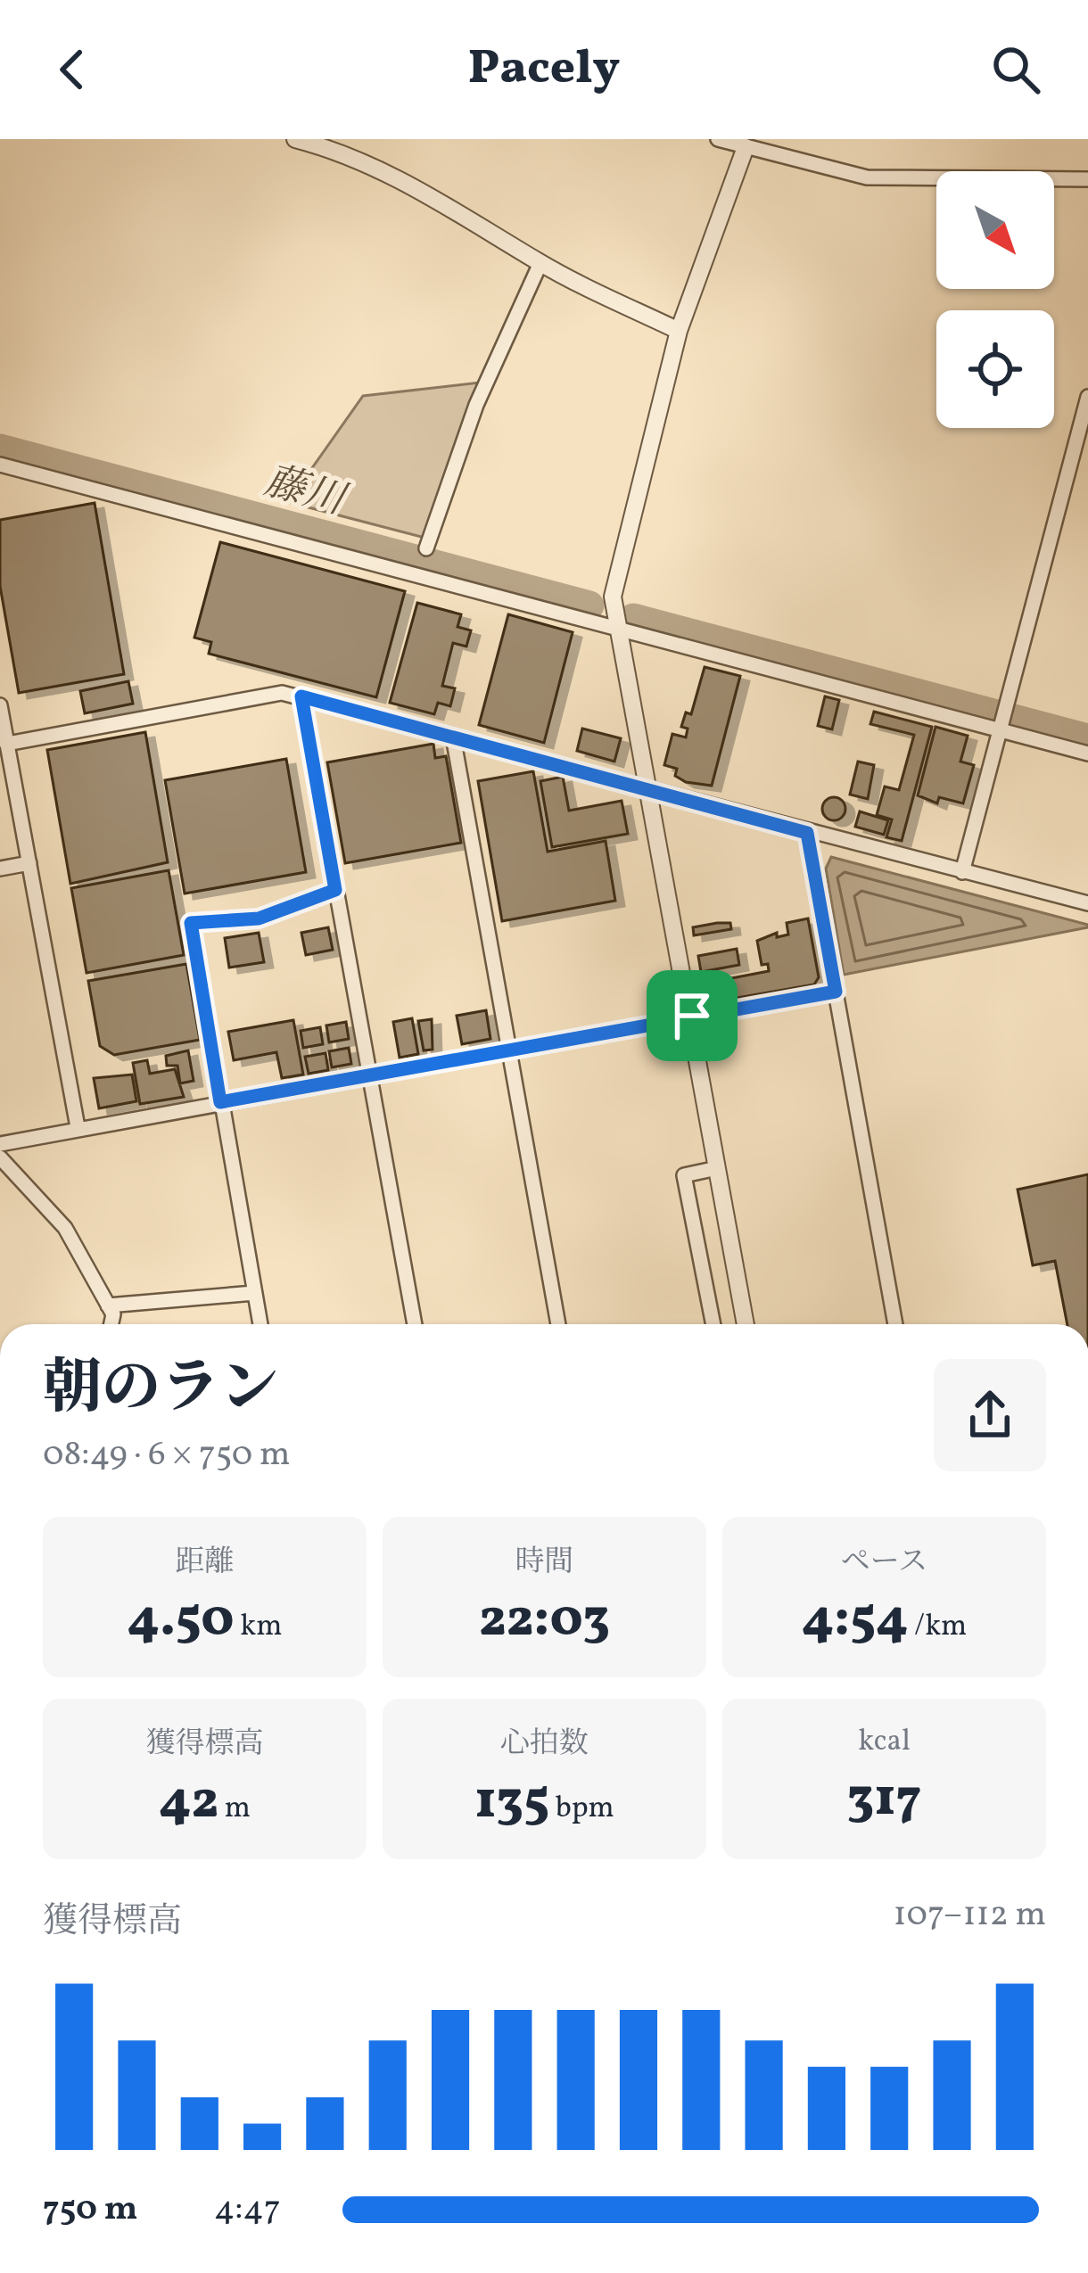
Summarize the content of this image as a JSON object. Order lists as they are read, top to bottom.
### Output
{
  "water": ["藤川"],
  "north": "bottom right",
  "page": {
    "header": "Pacely",
    "heading": ["朝のラン", "08:49 · 6 × 750 m"],
    "stats": [
      ["距離", "4.50 km"],
      ["時間", "22:03"],
      ["ペース", "4:54 /km"],
      ["獲得標高", "42 m"],
      ["心拍数", "135 bpm"],
      ["kcal", "317"]
    ],
    "chart": ["獲得標高", "107–112 m"],
    "list": [
      {
        "name": "750 m",
        "note": "4:47"
      }
    ]
  }
}
